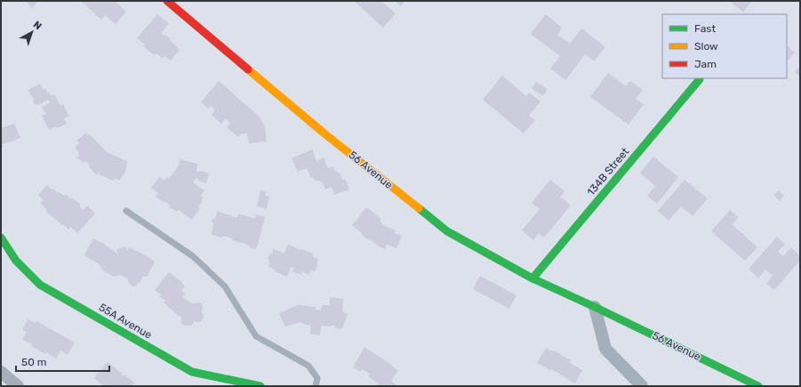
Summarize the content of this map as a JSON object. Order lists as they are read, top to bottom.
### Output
{
  "streets": {
    "street": ["56 Avenue", "134B Street", "55A Avenue"]
  },
  "crossings": [
    ["56 Avenue", "134B Street"]
  ],
  "legend": ["Fast", "Slow", "Jam"],
  "scale_bar": "50 m",
  "north": "top right"
}
